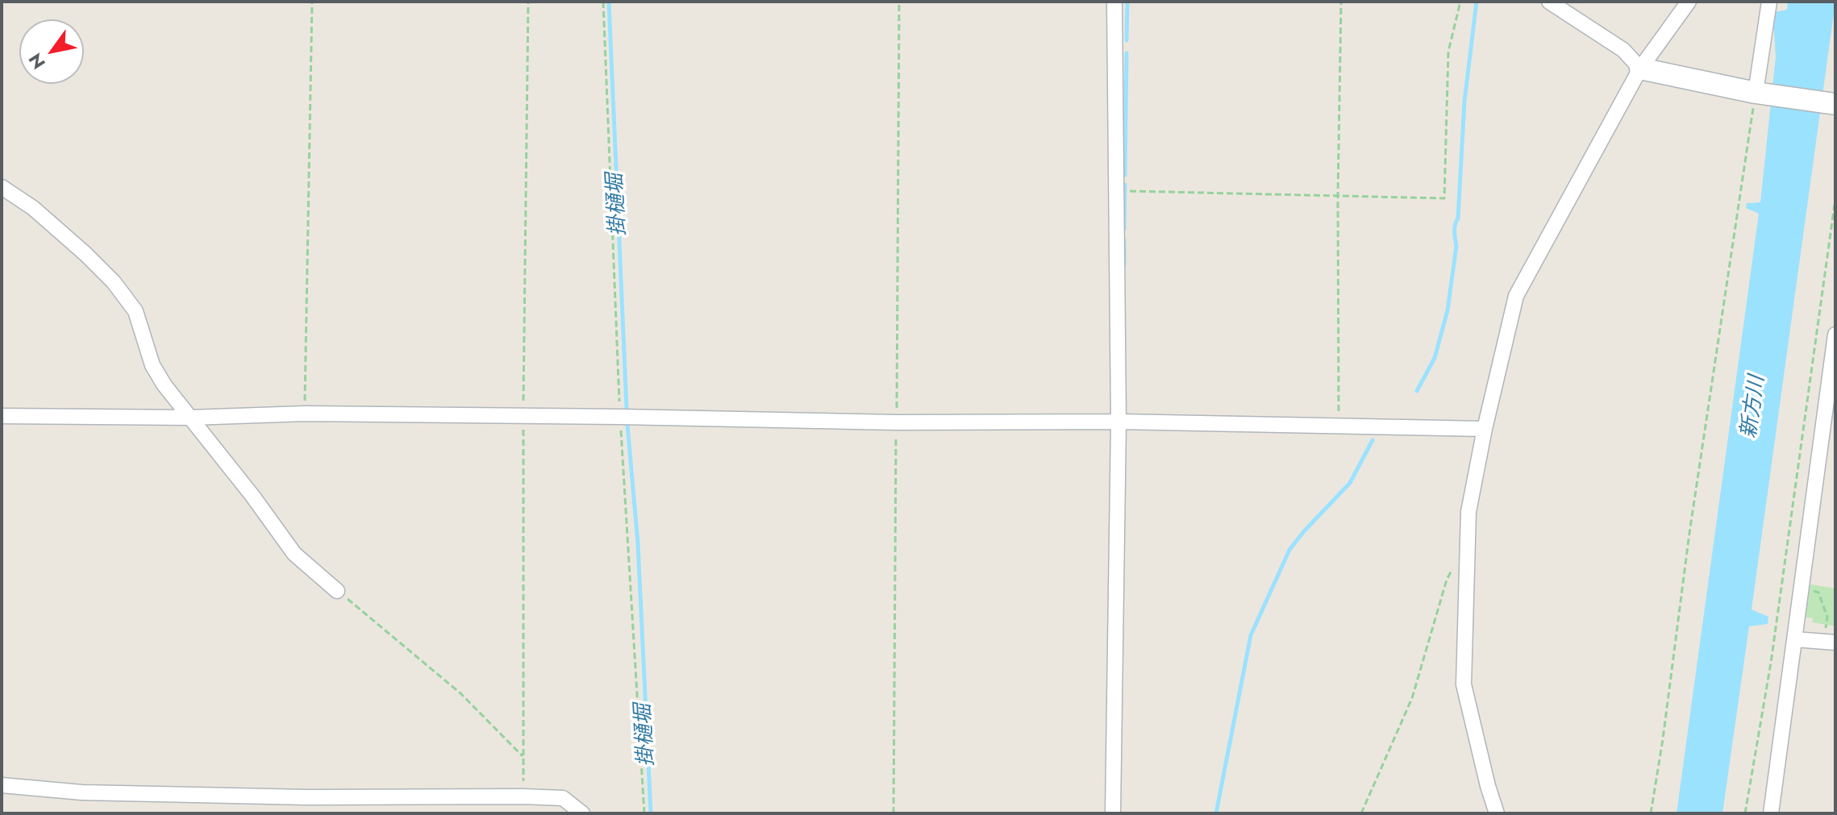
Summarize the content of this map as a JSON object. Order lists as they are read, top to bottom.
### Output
{
  "water": ["掛樋堀", "新方川"],
  "north": "bottom left"
}
